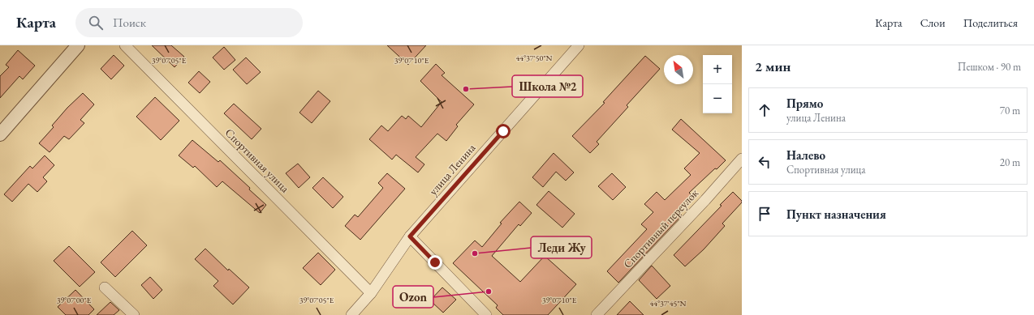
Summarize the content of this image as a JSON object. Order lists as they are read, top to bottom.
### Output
{
  "streets": {
    "street": ["Спортивная улица", "улица Ленина", "Спортивный переулок"]
  },
  "crossings": [
    ["Спортивная улица", "улица Ленина"]
  ],
  "places": ["Школа №2", "Леди Жу", "Ozon"],
  "north": "top left",
  "page": {
    "header": "Карта",
    "search": "Поиск",
    "nav": ["Карта", "Слои", "Поделиться"],
    "heading": ["2 мин", "Пешком · 90 m"],
    "map_buttons": ["+", "−"],
    "list": [
      ["Прямо", "улица Ленина", "70 m"],
      ["Налево", "Спортивная улица", "20 m"],
      "Пункт назначения"
    ]
  },
  "coordinates": [
    "44°37'50\"N",
    "39°07'05\"E",
    "39°07'10\"E",
    "39°07'00\"E",
    "44°37'45\"N"
  ]
}
